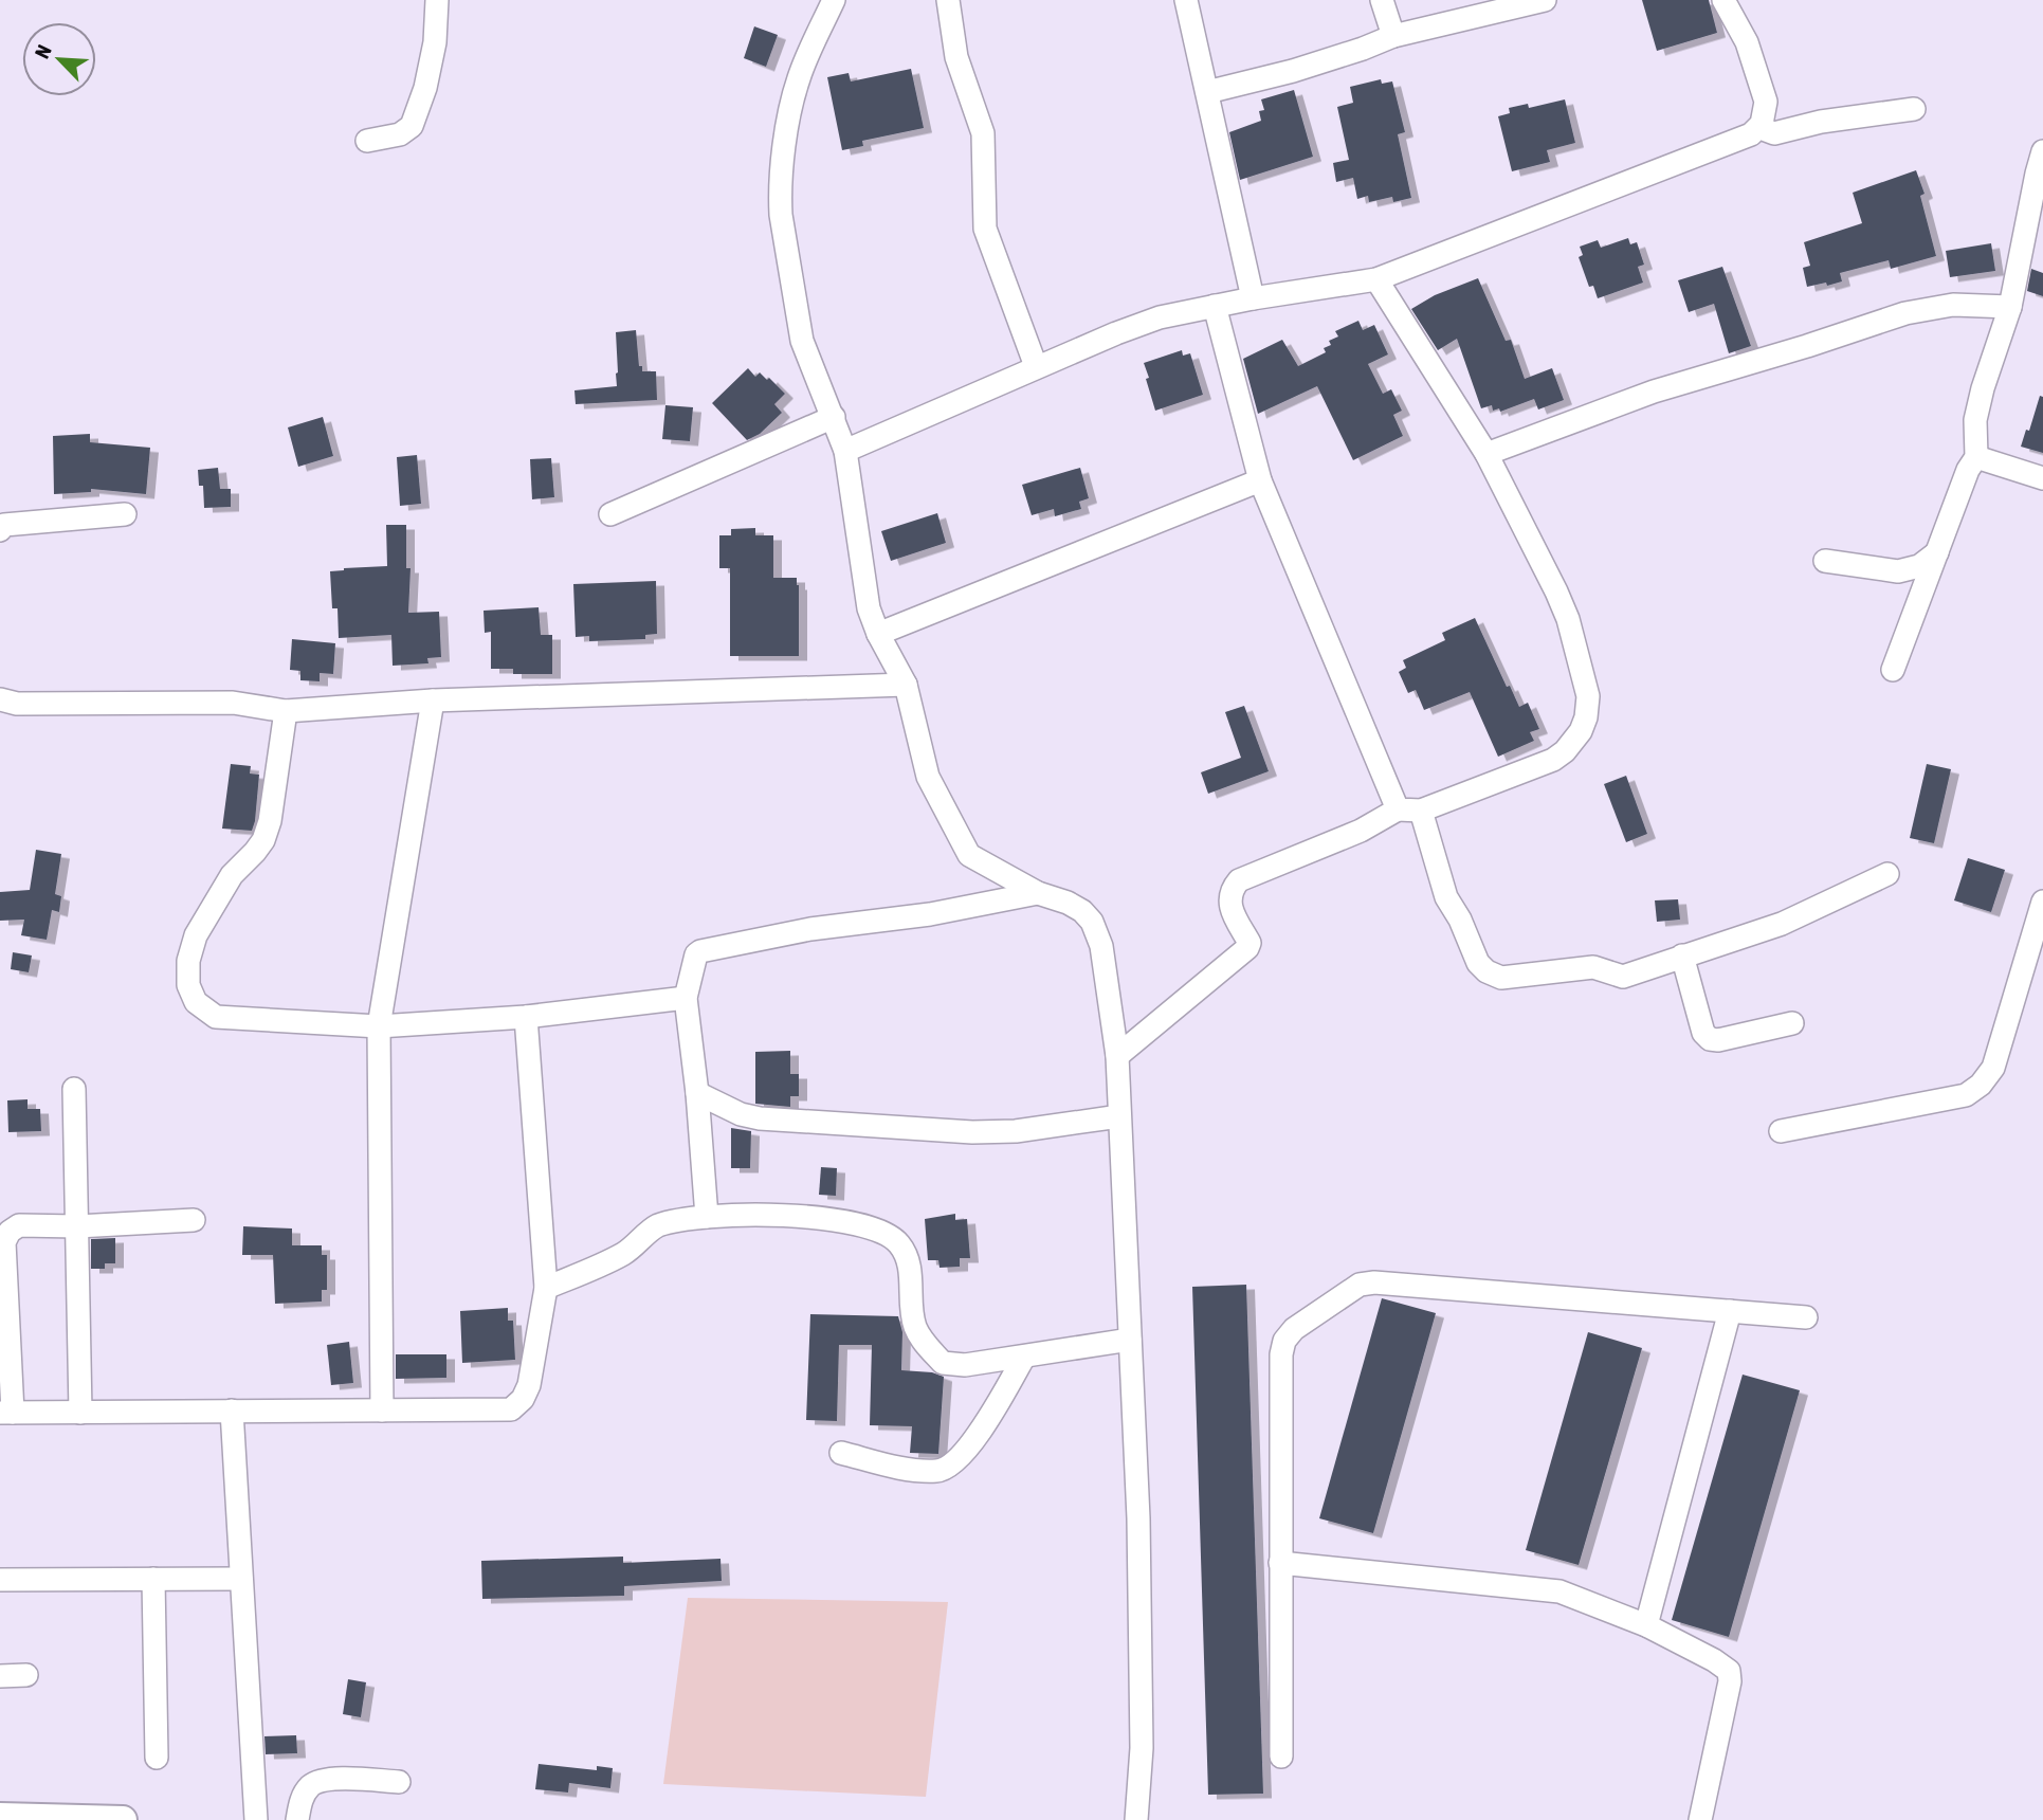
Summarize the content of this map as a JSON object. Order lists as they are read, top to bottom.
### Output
{
  "north": "top left"
}
